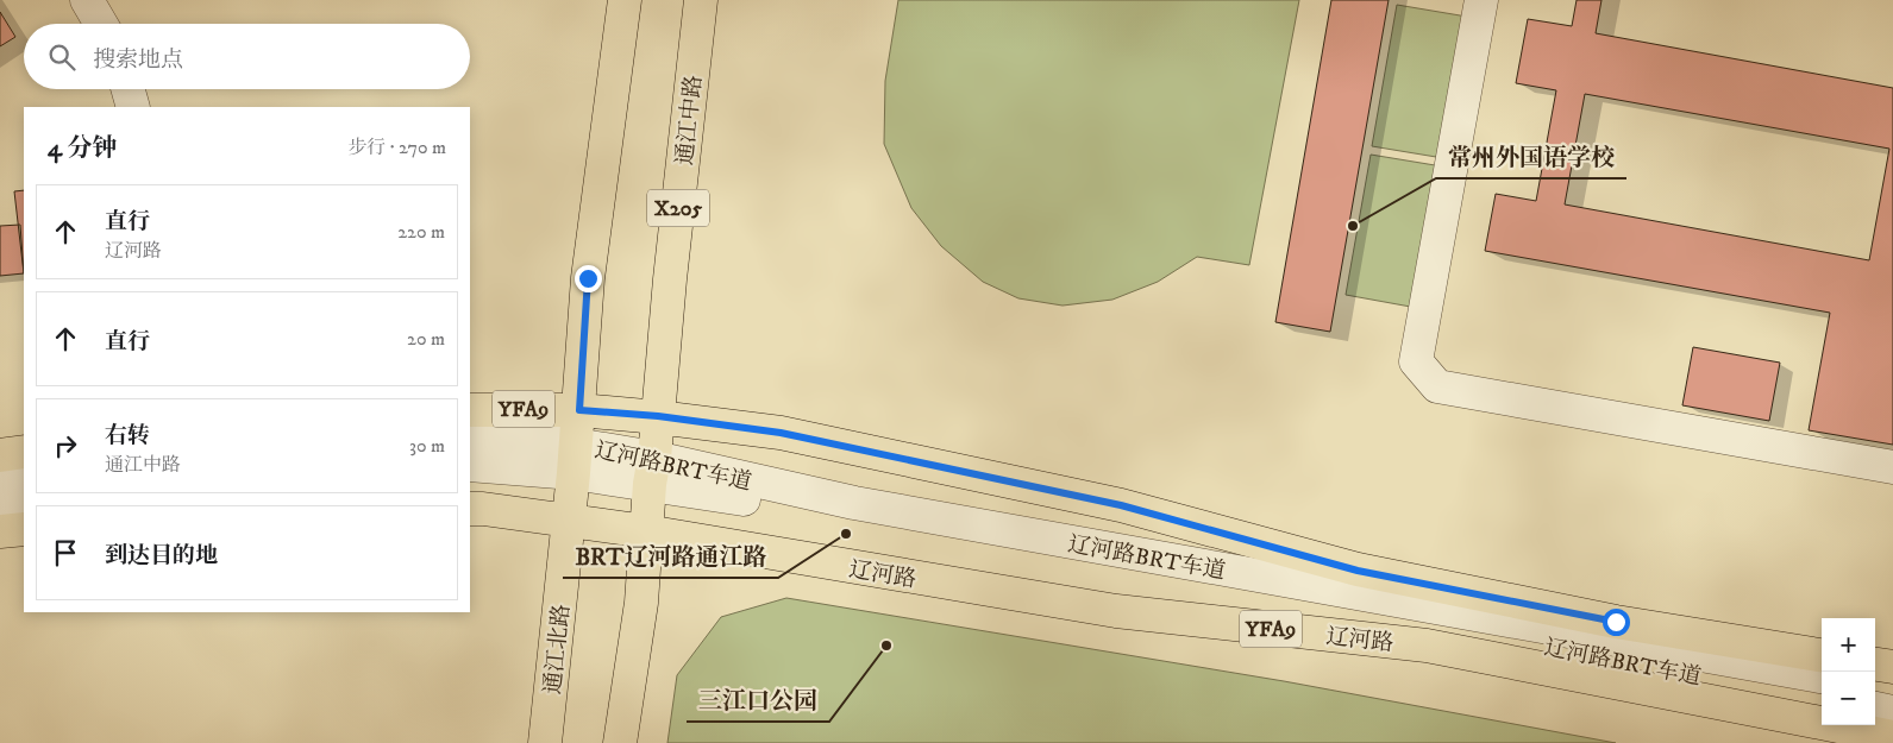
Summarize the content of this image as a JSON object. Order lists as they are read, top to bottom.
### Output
{
  "streets": {
    "main road": [
      "通江中路",
      "X205",
      "YFA9",
      "辽河路",
      "通江北路"
    ],
    "street": ["辽河路BRT车道"]
  },
  "crossings": [
    ["通江中路", "YFA9"],
    ["通江中路", "辽河路BRT车道"],
    ["通江中路", "辽河路"],
    ["YFA9", "辽河路"],
    ["YFA9", "通江北路"],
    ["辽河路BRT车道", "通江北路"]
  ],
  "places": ["常州外国语学校", "BRT辽河路通江路", "三江口公园"],
  "page": {
    "search": "搜索地点",
    "heading": ["4 分钟", "步行 · 270 m"],
    "list": [
      ["直行", "辽河路", "220 m"],
      ["直行", "20 m"],
      ["右转", "通江中路", "30 m"],
      "到达目的地"
    ],
    "map_buttons": ["+", "−"]
  }
}
